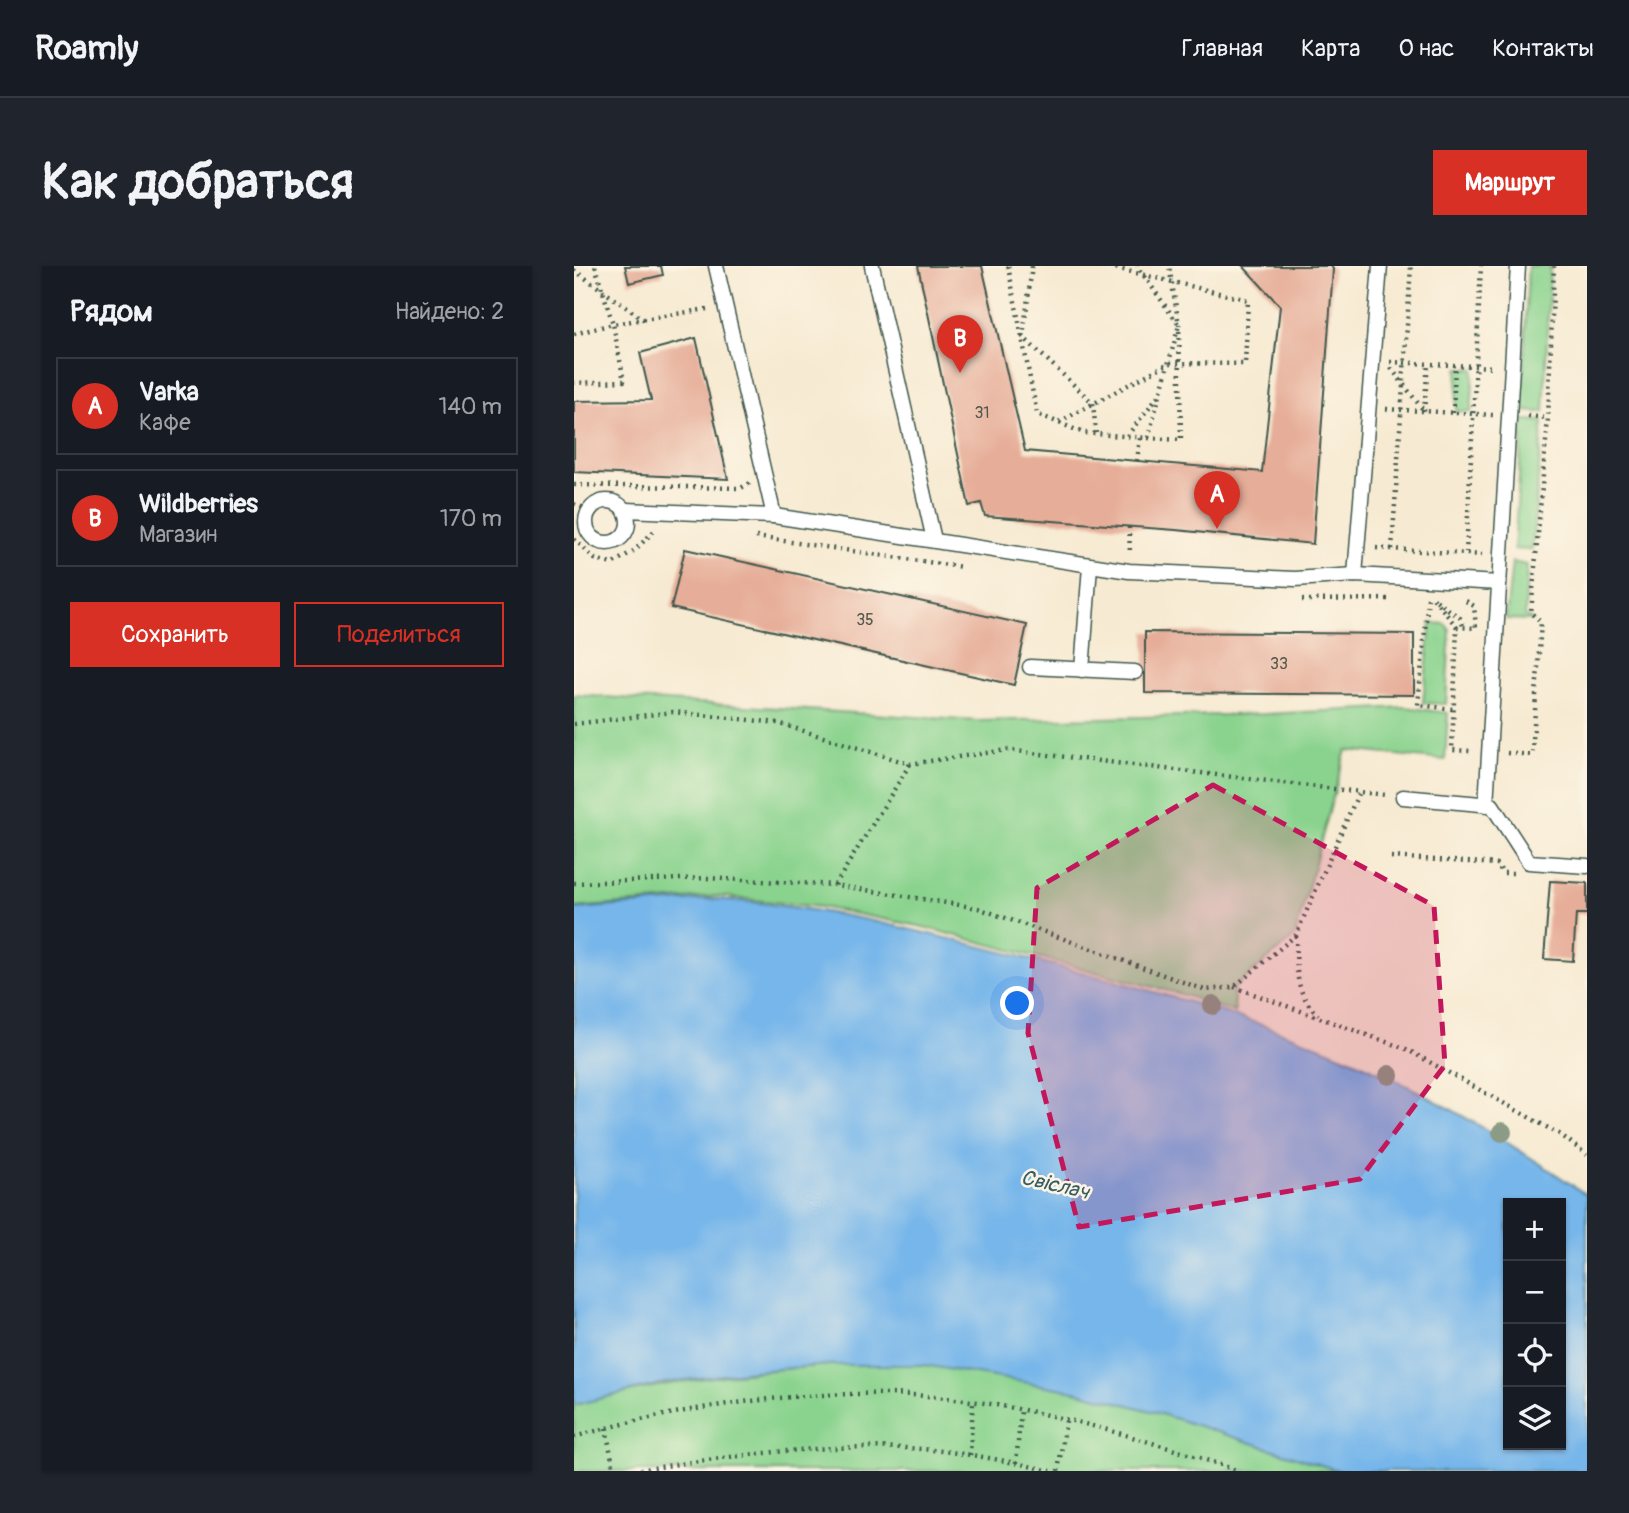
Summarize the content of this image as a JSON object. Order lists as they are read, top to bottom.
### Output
{
  "water": ["Свіслач"],
  "house_numbers": ["31", "35", "33"],
  "page": {
    "header": "Roamly",
    "nav": [
      "Главная",
      "Карта",
      "О нас",
      "Контакты"
    ],
    "buttons": [
      "Маршрут",
      ["Сохранить", "Поделиться"]
    ],
    "title": "Как добраться",
    "heading": ["Рядом", "Найдено: 2"],
    "pins": ["B", "A"],
    "list": [
      {
        "mark": "A",
        "name": "Varka",
        "note": "Кафе",
        "value": "140 m"
      },
      {
        "mark": "B",
        "name": "Wildberries",
        "note": "Магазин",
        "value": "170 m"
      }
    ],
    "map_buttons": ["+", "−"]
  }
}
